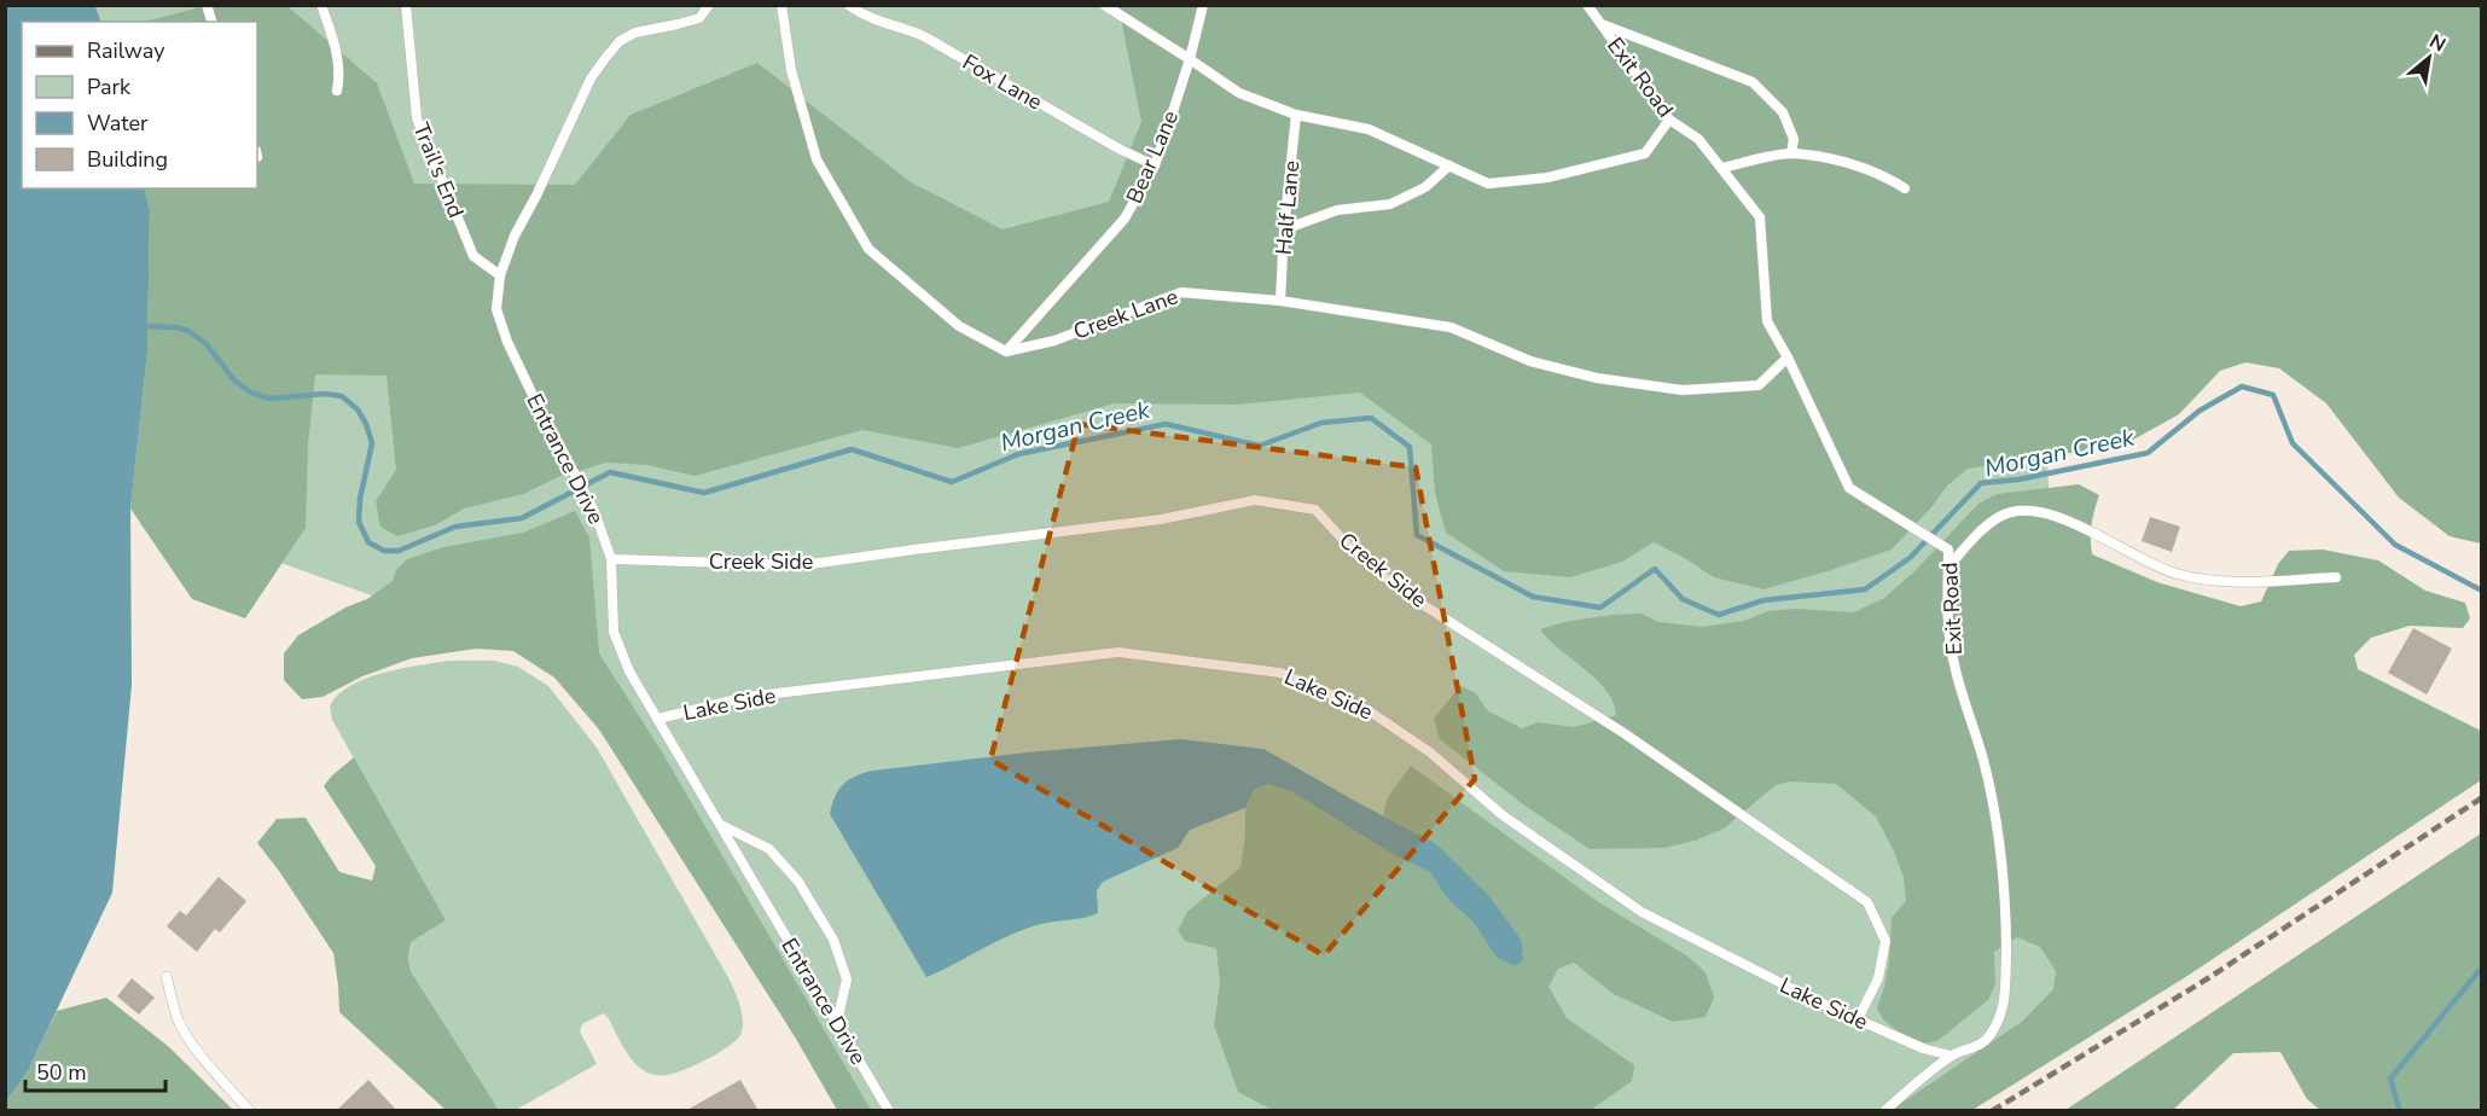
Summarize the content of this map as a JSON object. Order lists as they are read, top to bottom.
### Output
{
  "streets": {
    "lane": [
      "Exit Road",
      "Fox Lane",
      "Bear Lane",
      "Trail's End",
      "Half Lane",
      "Creek Lane",
      "Entrance Drive",
      "Creek Side",
      "Lake Side"
    ]
  },
  "crossings": [
    ["Exit Road", "Creek Lane"],
    ["Exit Road", "Lake Side"],
    ["Fox Lane", "Bear Lane"],
    ["Bear Lane", "Creek Lane"],
    ["Trail's End", "Entrance Drive"],
    ["Half Lane", "Creek Lane"],
    ["Entrance Drive", "Creek Side"],
    ["Entrance Drive", "Lake Side"],
    ["Creek Side", "Lake Side"]
  ],
  "water": ["Morgan Creek"],
  "legend": [
    "Railway",
    "Park",
    "Water",
    "Building"
  ],
  "scale_bar": "50 m",
  "north": "top right"
}
